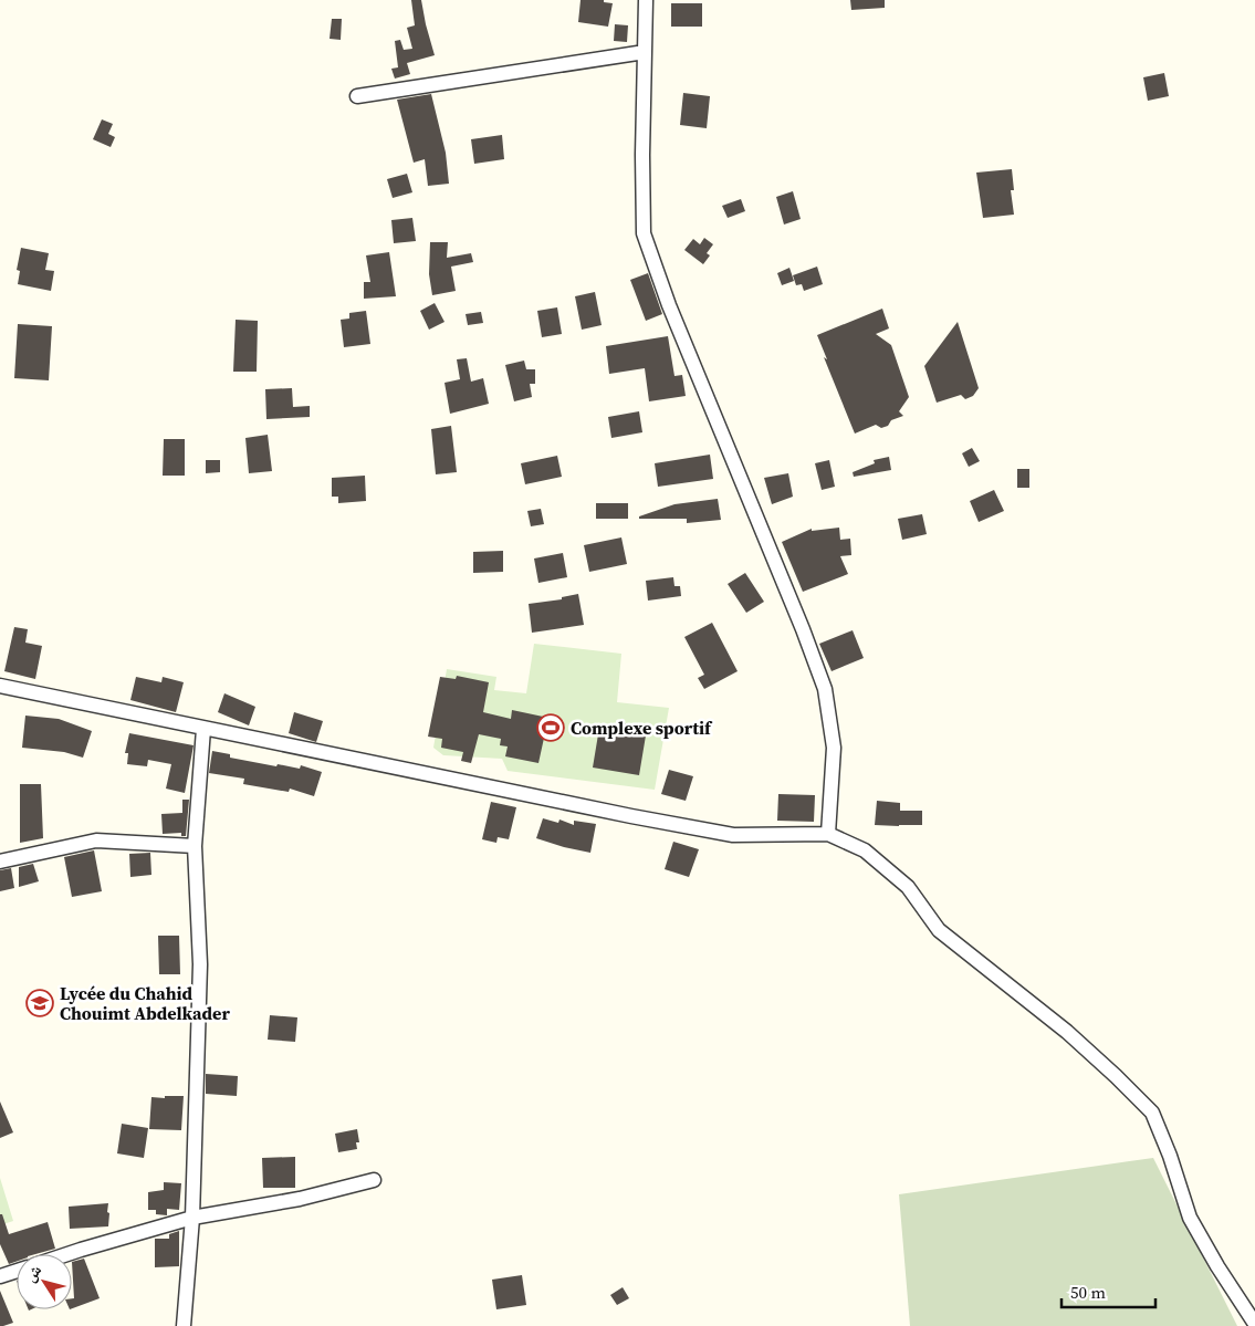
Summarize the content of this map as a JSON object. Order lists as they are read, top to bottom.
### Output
{
  "places": {
    "sports": ["Complexe sportif"],
    "school or university": ["Lycée du Chahid Chouimt Abdelkader"]
  },
  "scale_bar": "50 m",
  "north": "top left"
}
